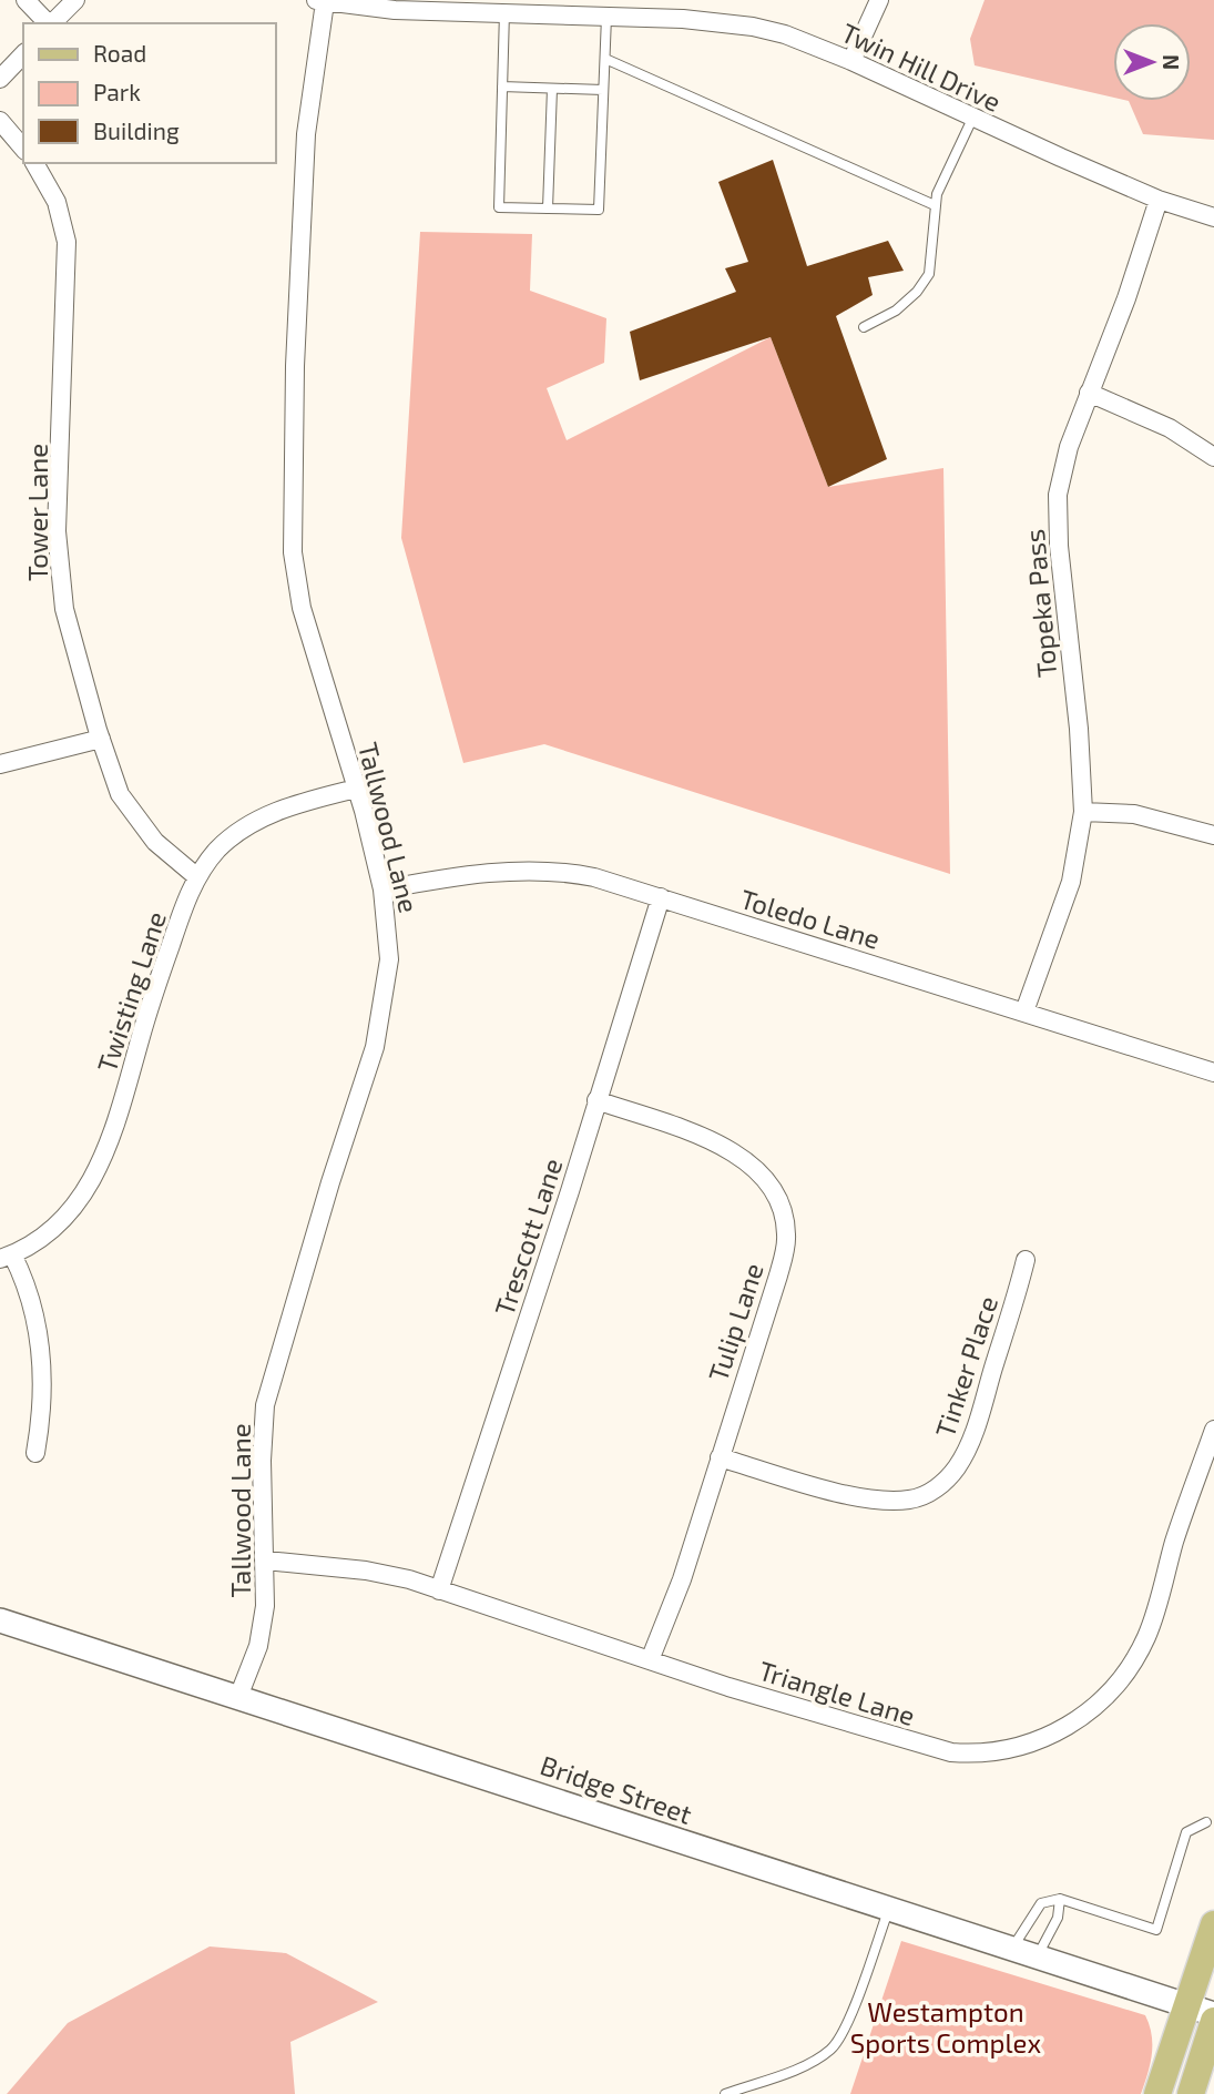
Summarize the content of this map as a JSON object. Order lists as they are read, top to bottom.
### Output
{
  "streets": {
    "main road": ["Bridge Street"],
    "street": [
      "Twin Hill Drive",
      "Tower Lane",
      "Topeka Pass",
      "Tallwood Lane",
      "Toledo Lane",
      "Twisting Lane",
      "Trescott Lane",
      "Tulip Lane",
      "Tinker Place",
      "Triangle Lane"
    ]
  },
  "crossings": [
    ["Twin Hill Drive", "Topeka Pass"],
    ["Twin Hill Drive", "Tallwood Lane"],
    ["Tower Lane", "Twisting Lane"],
    ["Topeka Pass", "Toledo Lane"],
    ["Tallwood Lane", "Toledo Lane"],
    ["Tallwood Lane", "Twisting Lane"],
    ["Tallwood Lane", "Triangle Lane"],
    ["Tallwood Lane", "Bridge Street"],
    ["Toledo Lane", "Trescott Lane"],
    ["Trescott Lane", "Tulip Lane"],
    ["Trescott Lane", "Triangle Lane"],
    ["Tulip Lane", "Tinker Place"],
    ["Tulip Lane", "Triangle Lane"]
  ],
  "parks": ["Westampton Sports Complex"],
  "legend": ["Road", "Park", "Building"],
  "north": "right"
}
